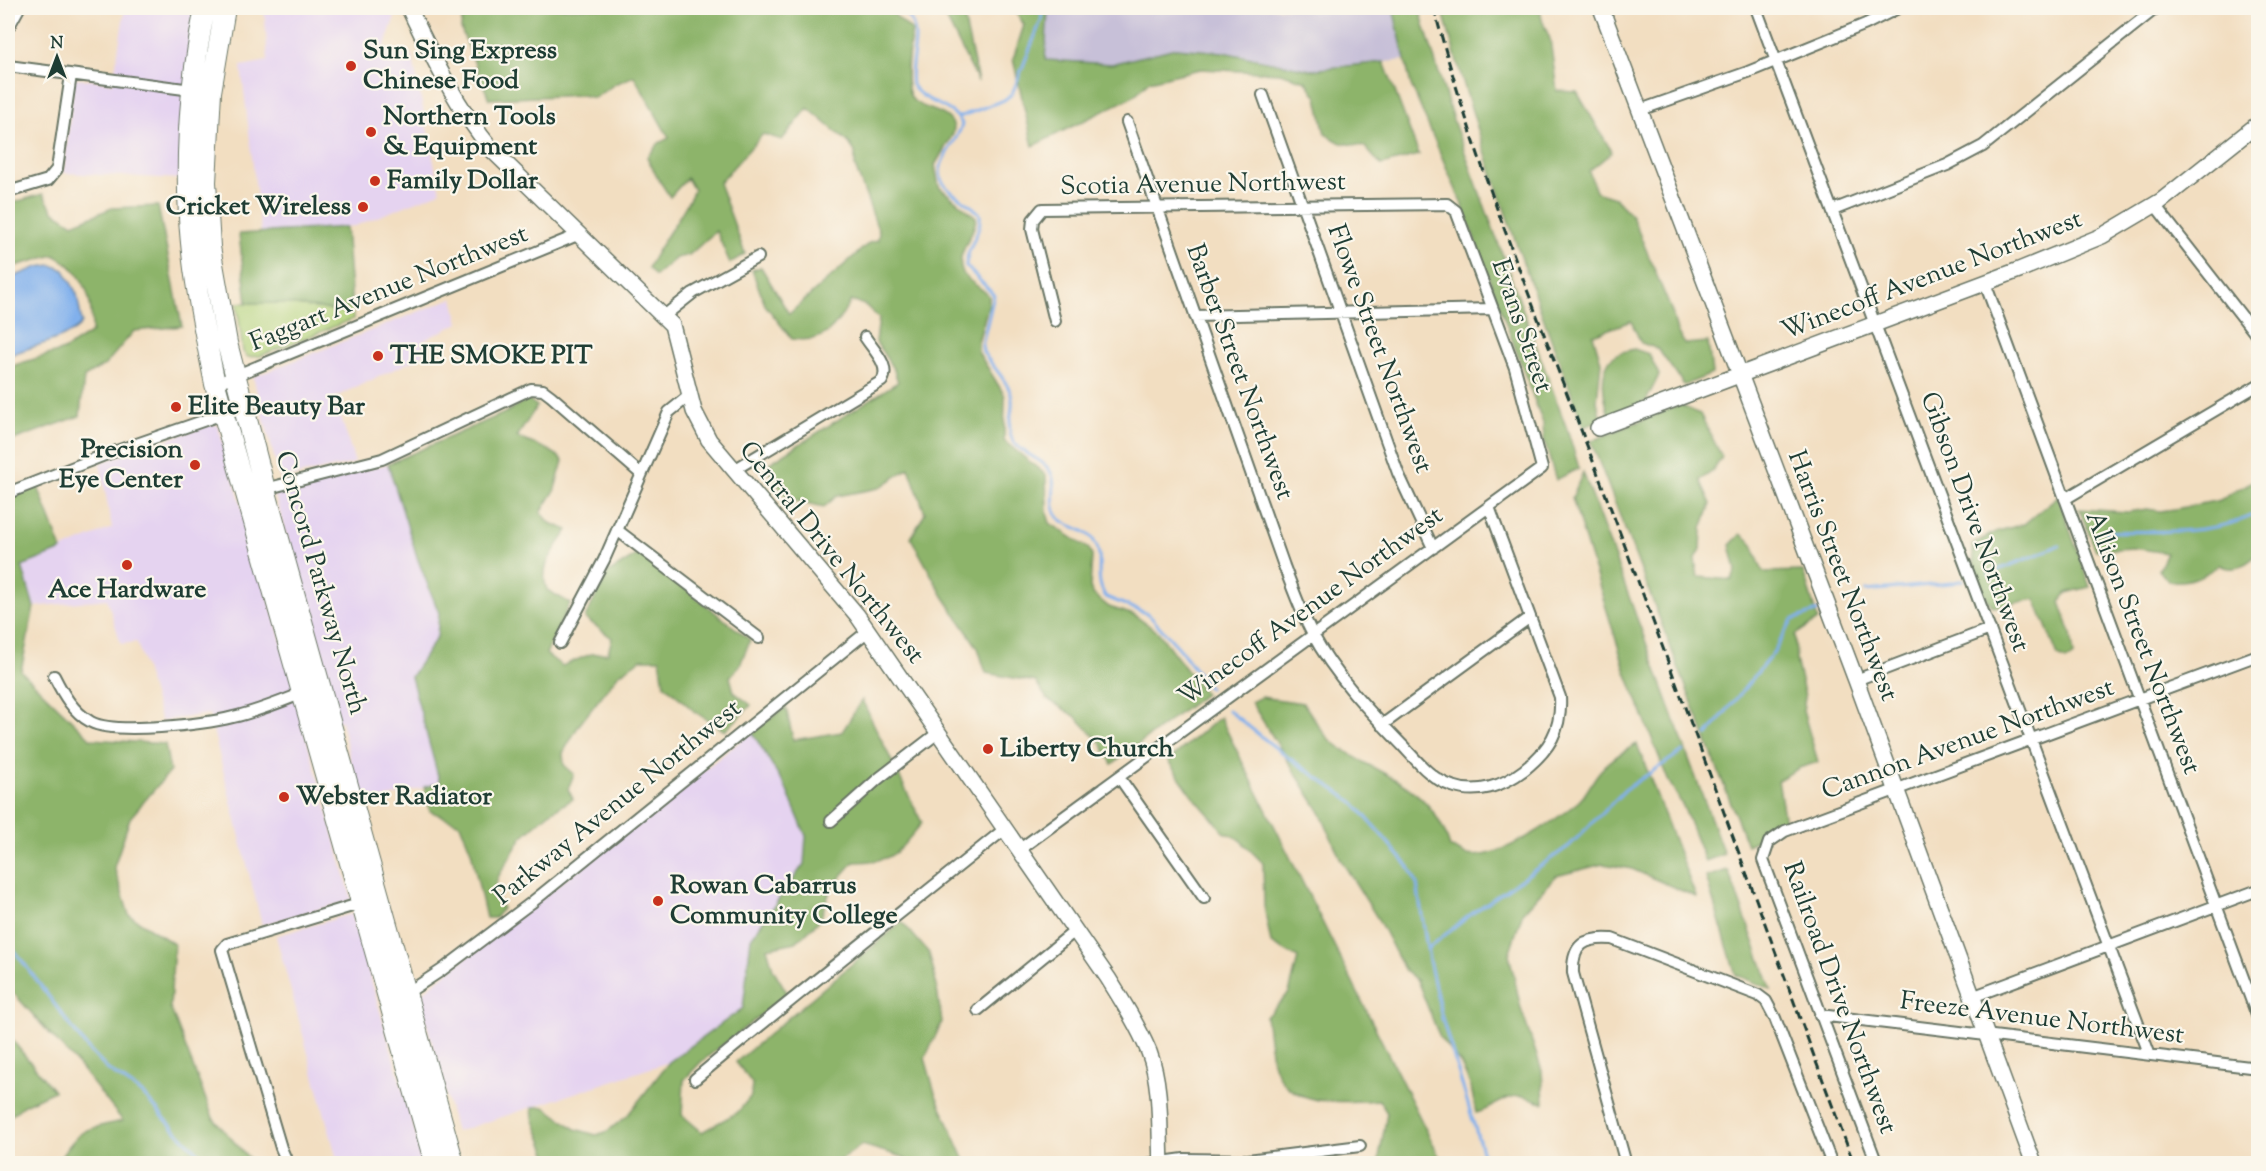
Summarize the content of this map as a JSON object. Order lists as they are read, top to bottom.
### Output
{
  "streets": {
    "highway": ["Concord Parkway North"],
    "street": [
      "Scotia Avenue Northwest",
      "Winecoff Avenue Northwest",
      "Faggart Avenue Northwest",
      "Evans Street",
      "Flowe Street Northwest",
      "Barber Street Northwest",
      "Gibson Drive Northwest",
      "Central Drive Northwest",
      "Harris Street Northwest",
      "Allison Street Northwest",
      "Cannon Avenue Northwest",
      "Parkway Avenue Northwest",
      "Railroad Drive Northwest",
      "Freeze Avenue Northwest"
    ]
  },
  "crossings": [
    ["Scotia Avenue Northwest", "Evans Street"],
    ["Scotia Avenue Northwest", "Flowe Street Northwest"],
    ["Scotia Avenue Northwest", "Barber Street Northwest"],
    ["Winecoff Avenue Northwest", "Evans Street"],
    ["Winecoff Avenue Northwest", "Flowe Street Northwest"],
    ["Winecoff Avenue Northwest", "Barber Street Northwest"],
    ["Winecoff Avenue Northwest", "Gibson Drive Northwest"],
    ["Winecoff Avenue Northwest", "Central Drive Northwest"],
    ["Winecoff Avenue Northwest", "Harris Street Northwest"],
    ["Winecoff Avenue Northwest", "Allison Street Northwest"],
    ["Faggart Avenue Northwest", "Central Drive Northwest"],
    ["Faggart Avenue Northwest", "Concord Parkway North"],
    ["Gibson Drive Northwest", "Cannon Avenue Northwest"],
    ["Gibson Drive Northwest", "Freeze Avenue Northwest"],
    ["Central Drive Northwest", "Parkway Avenue Northwest"],
    ["Harris Street Northwest", "Cannon Avenue Northwest"],
    ["Harris Street Northwest", "Freeze Avenue Northwest"],
    ["Concord Parkway North", "Parkway Avenue Northwest"],
    ["Allison Street Northwest", "Cannon Avenue Northwest"],
    ["Cannon Avenue Northwest", "Railroad Drive Northwest"],
    ["Railroad Drive Northwest", "Freeze Avenue Northwest"]
  ],
  "places": [
    "Sun Sing Express Chinese Food",
    "Northern Tools & Equipment",
    "Family Dollar",
    "Cricket Wireless",
    "THE SMOKE PIT",
    "Elite Beauty Bar",
    "Precision Eye Center",
    "Ace Hardware",
    "Liberty Church",
    "Webster Radiator",
    "Rowan Cabarrus Community College"
  ],
  "north": "top"
}
